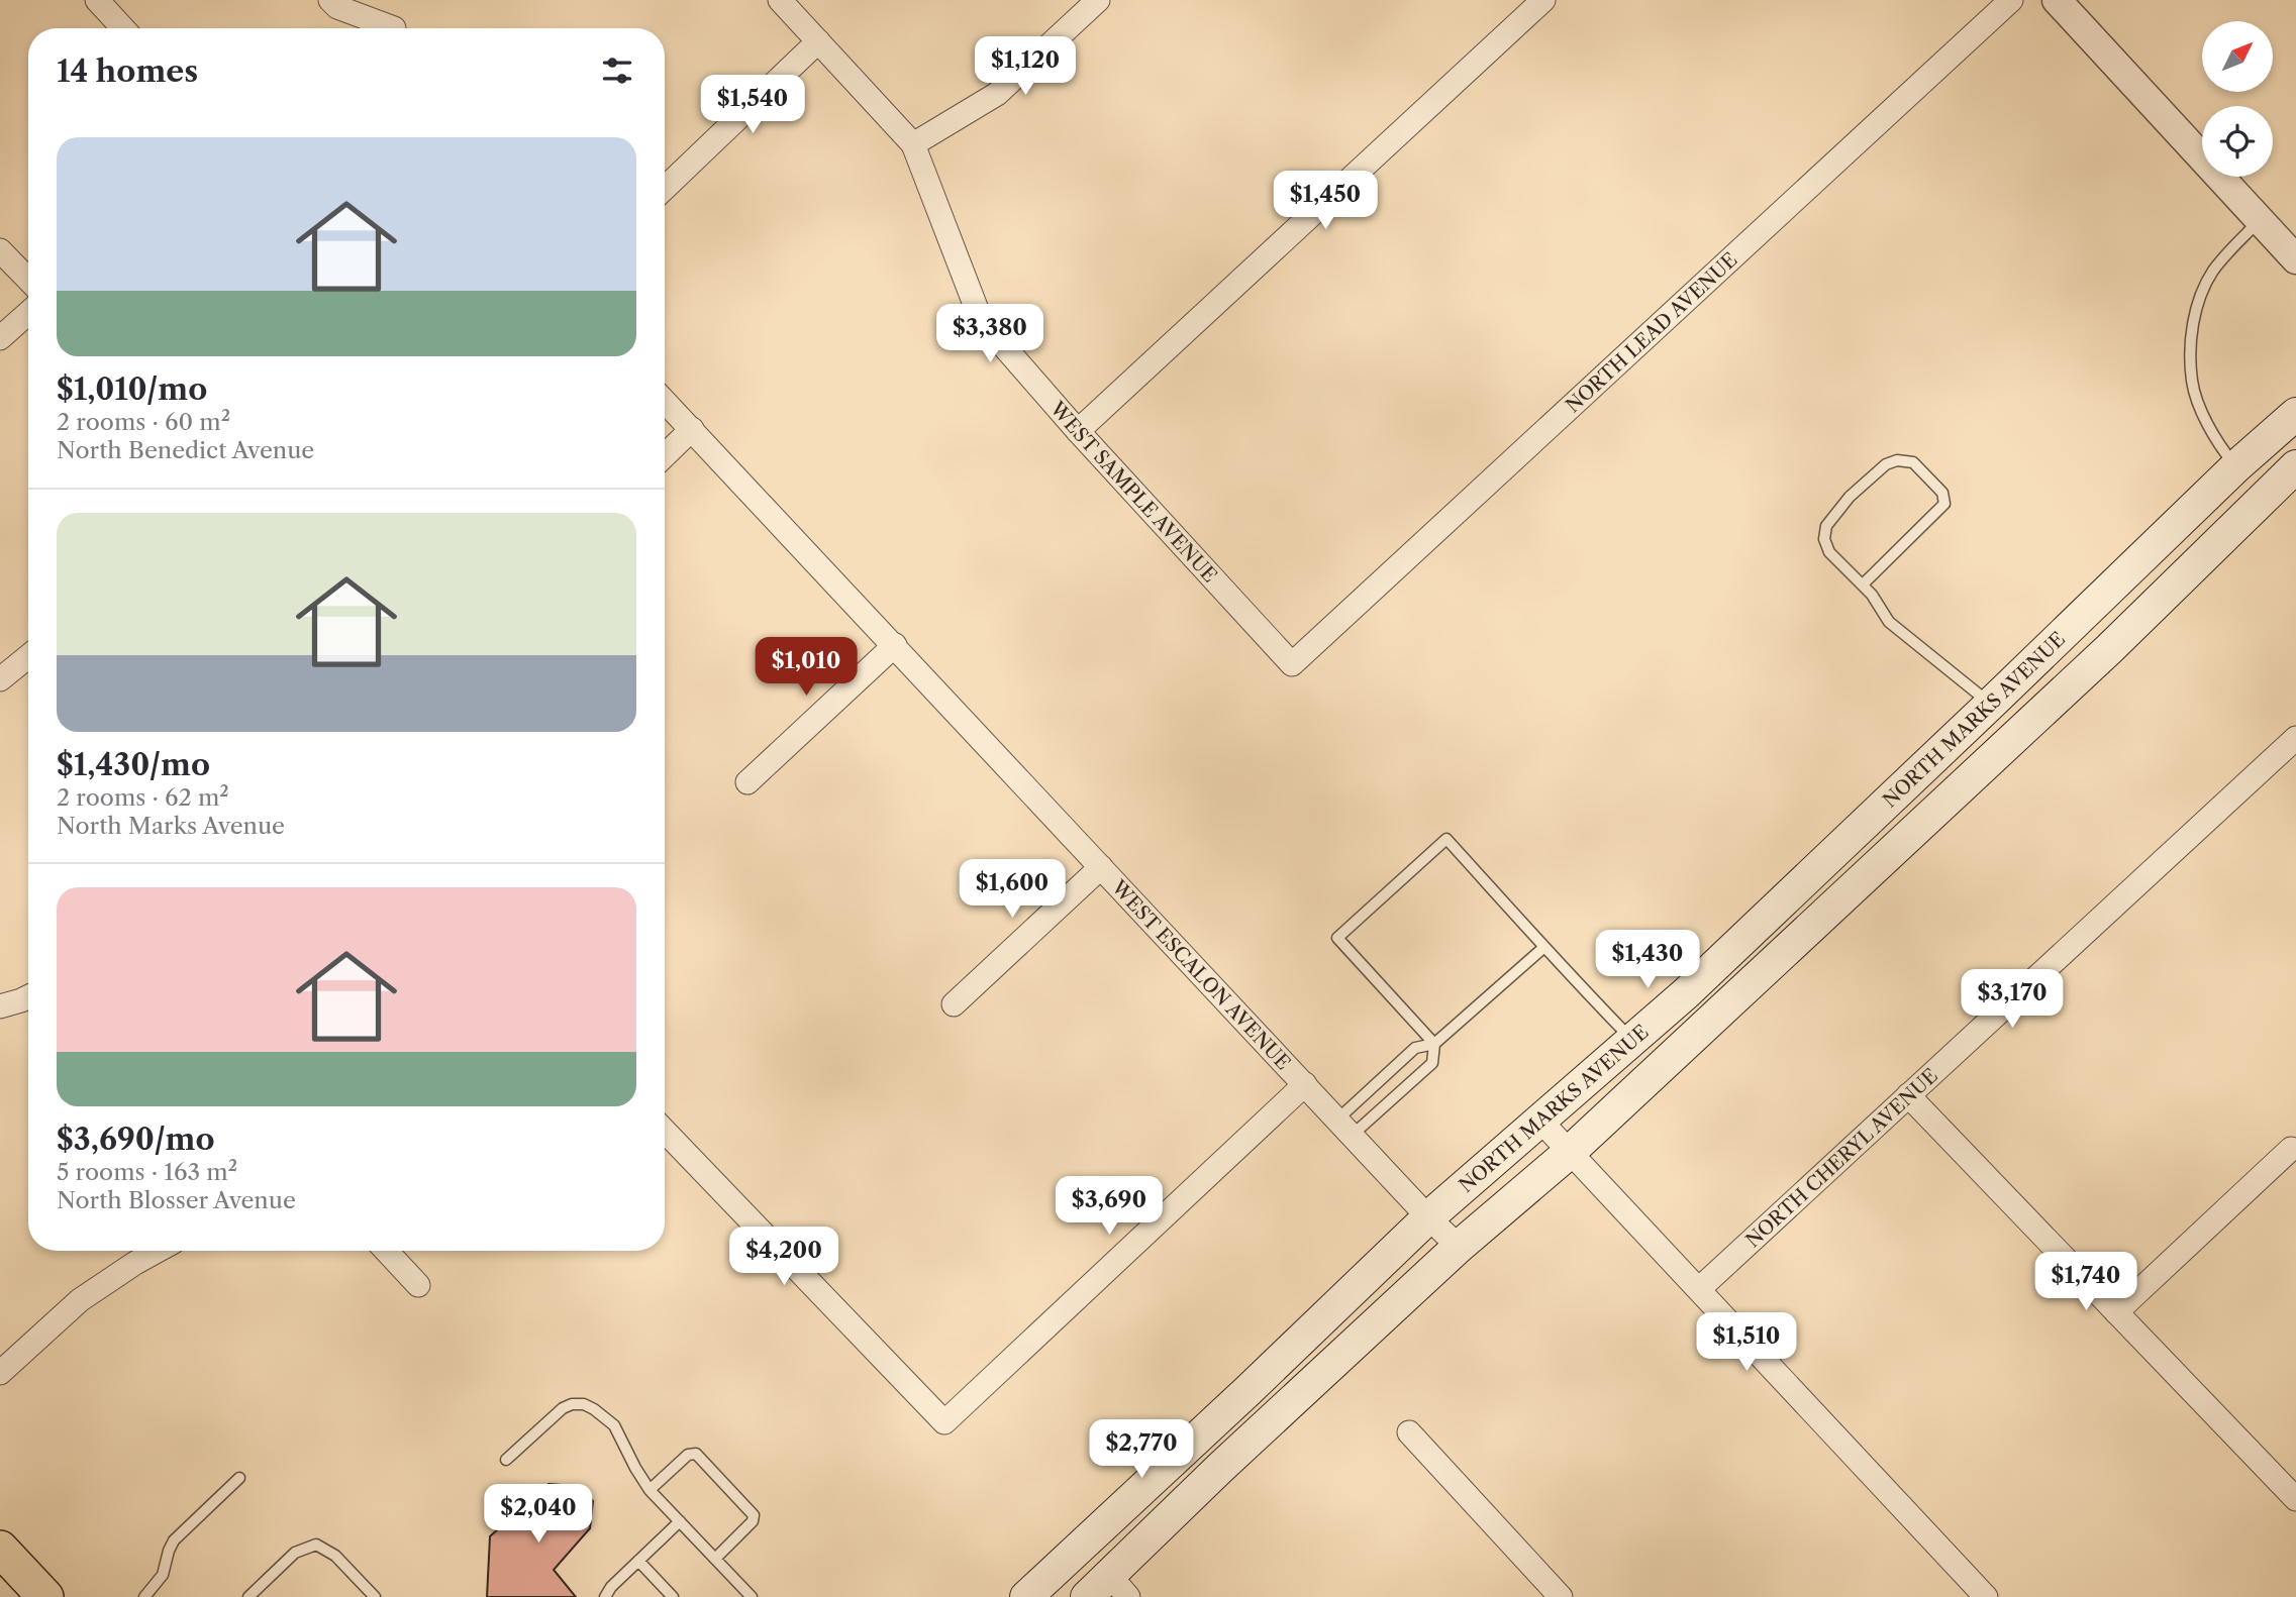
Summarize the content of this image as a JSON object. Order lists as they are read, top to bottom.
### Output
{
  "streets": {
    "main road": ["NORTH MARKS AVENUE"],
    "street": [
      "NORTH LEAD AVENUE",
      "WEST SAMPLE AVENUE",
      "WEST ESCALON AVENUE",
      "NORTH CHERYL AVENUE"
    ]
  },
  "crossings": [
    ["NORTH LEAD AVENUE", "WEST SAMPLE AVENUE"],
    ["NORTH MARKS AVENUE", "WEST ESCALON AVENUE"]
  ],
  "north": "top right",
  "page": {
    "heading": "14 homes",
    "price": [
      "$1,120",
      "$1,540",
      "$1,450",
      "$3,380",
      "$1,010",
      "$1,600",
      "$1,430",
      "$3,170",
      "$3,690",
      "$4,200",
      "$1,740",
      "$1,510",
      "$2,770",
      "$2,040"
    ],
    "list": [
      {
        "name": "$1,010/mo",
        "note": "2 rooms · 60 m² · North Benedict Avenue"
      },
      {
        "name": "$1,430/mo",
        "note": "2 rooms · 62 m² · North Marks Avenue"
      },
      {
        "name": "$3,690/mo",
        "note": "5 rooms · 163 m² · North Blosser Avenue"
      }
    ]
  }
}
